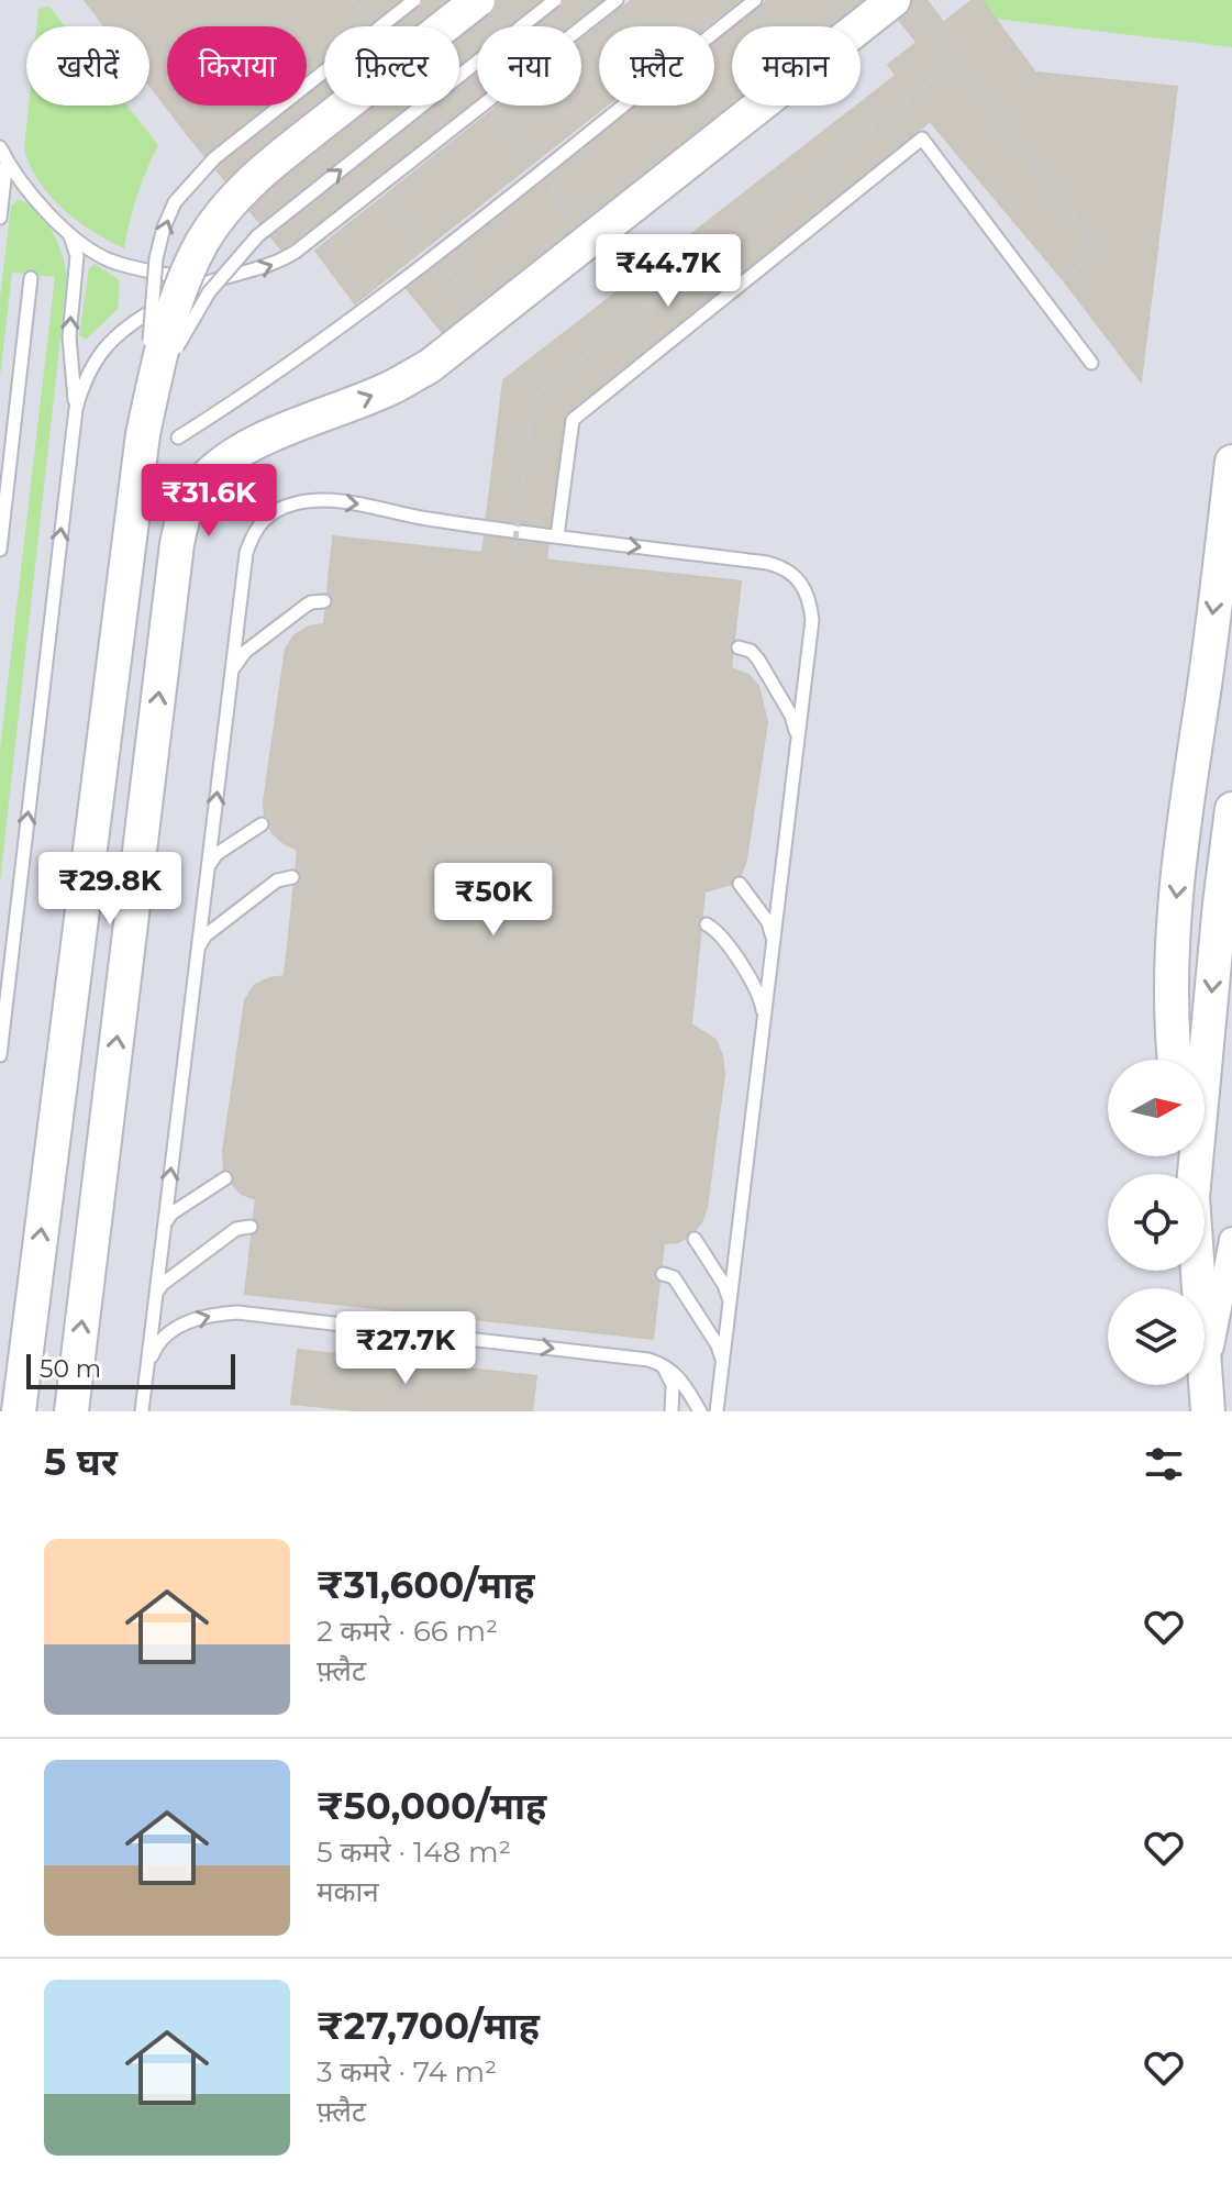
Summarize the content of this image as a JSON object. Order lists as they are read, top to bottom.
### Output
{
  "scale_bar": "50 m",
  "north": "right",
  "page": {
    "chip": [
      "खरीदें",
      "किराया",
      "फ़िल्टर",
      "नया",
      "फ़्लैट",
      "मकान"
    ],
    "price": [
      "₹44.7K",
      "₹31.6K",
      "₹29.8K",
      "₹50K",
      "₹27.7K"
    ],
    "scale": "50 m",
    "heading": "5 घर",
    "list": [
      {
        "name": "₹31,600/माह",
        "note": "2 कमरे · 66 m² · फ़्लैट"
      },
      {
        "name": "₹50,000/माह",
        "note": "5 कमरे · 148 m² · मकान"
      },
      {
        "name": "₹27,700/माह",
        "note": "3 कमरे · 74 m² · फ़्लैट"
      }
    ]
  }
}
